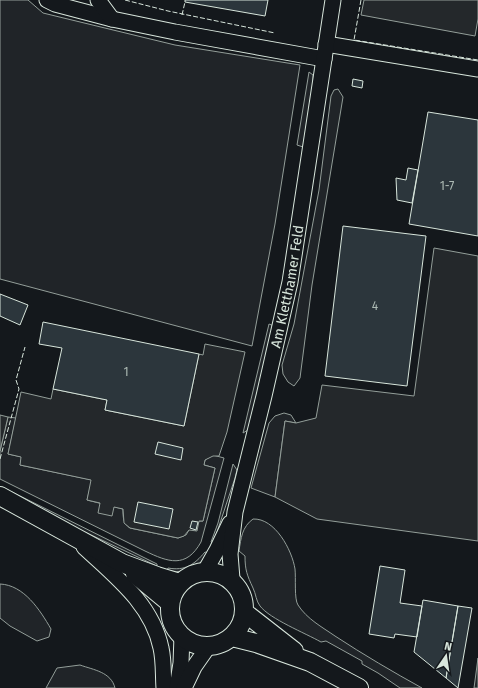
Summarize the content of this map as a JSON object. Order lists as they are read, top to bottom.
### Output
{
  "streets": {
    "street": ["Am Kletthamer Feld"]
  },
  "house_numbers": ["1-7", "4", "1"],
  "north": "top"
}
